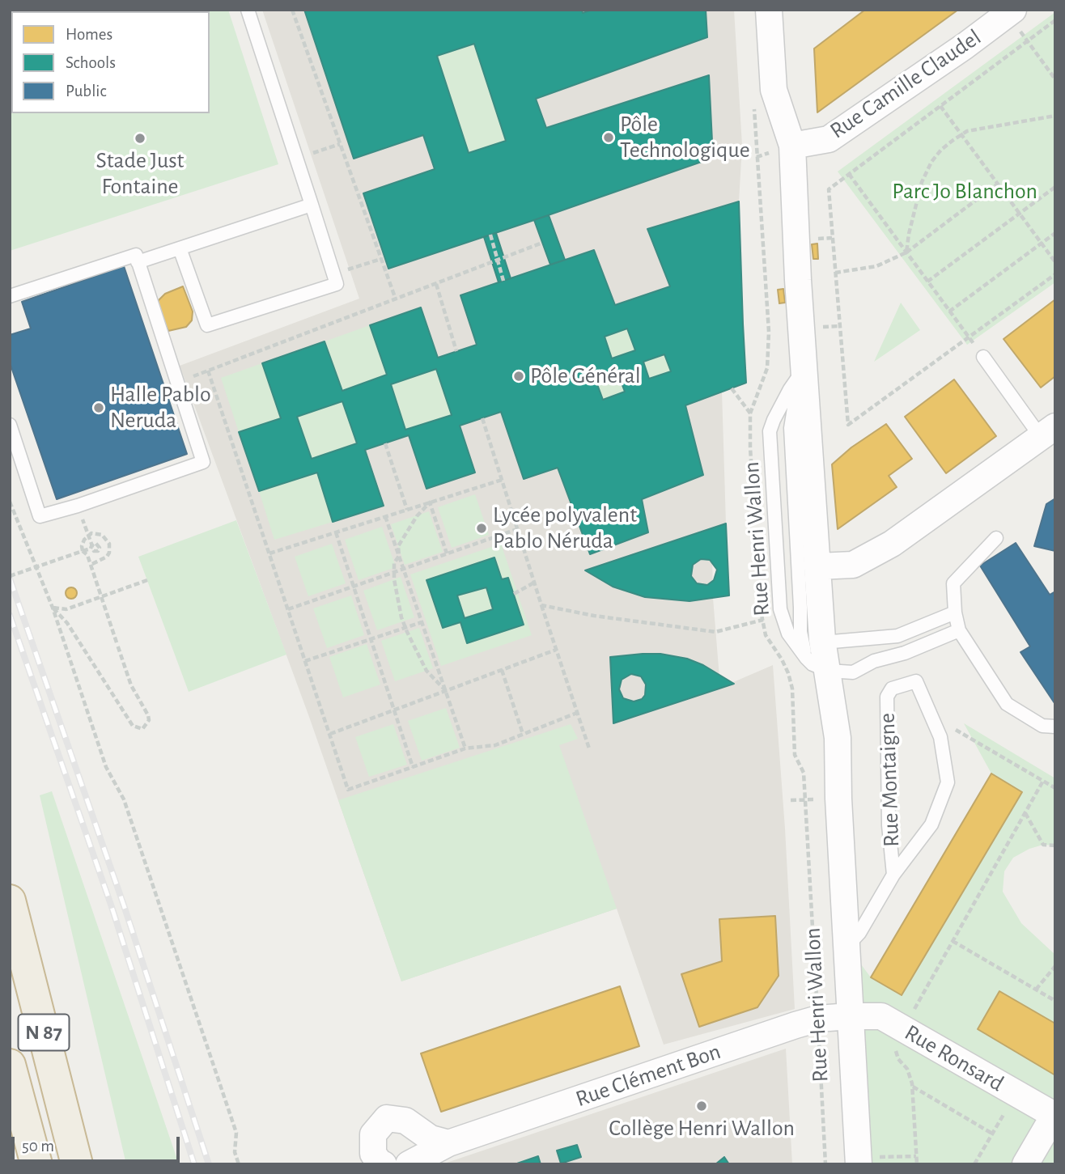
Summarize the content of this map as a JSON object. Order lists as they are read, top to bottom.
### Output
{
  "streets": {
    "highway": ["N 87"],
    "street": [
      "Rue Camille Claudel",
      "Rue Henri Wallon",
      "Rue Ronsard",
      "Rue Clément Bon"
    ],
    "lane": ["Rue Montaigne"]
  },
  "crossings": [
    ["Rue Camille Claudel", "Rue Henri Wallon"],
    ["Rue Henri Wallon", "Rue Montaigne"],
    ["Rue Henri Wallon", "Rue Ronsard"],
    ["Rue Henri Wallon", "Rue Clément Bon"],
    ["Rue Ronsard", "Rue Clément Bon"]
  ],
  "parks": ["Parc Jo Blanchon"],
  "places": [
    "Pôle Technologique",
    "Stade Just Fontaine",
    "Pôle Général",
    "Halle Pablo Neruda",
    "Lycée polyvalent Pablo Néruda",
    "Collège Henri Wallon"
  ],
  "legend": ["Homes", "Schools", "Public"],
  "scale_bar": "50 m"
}
